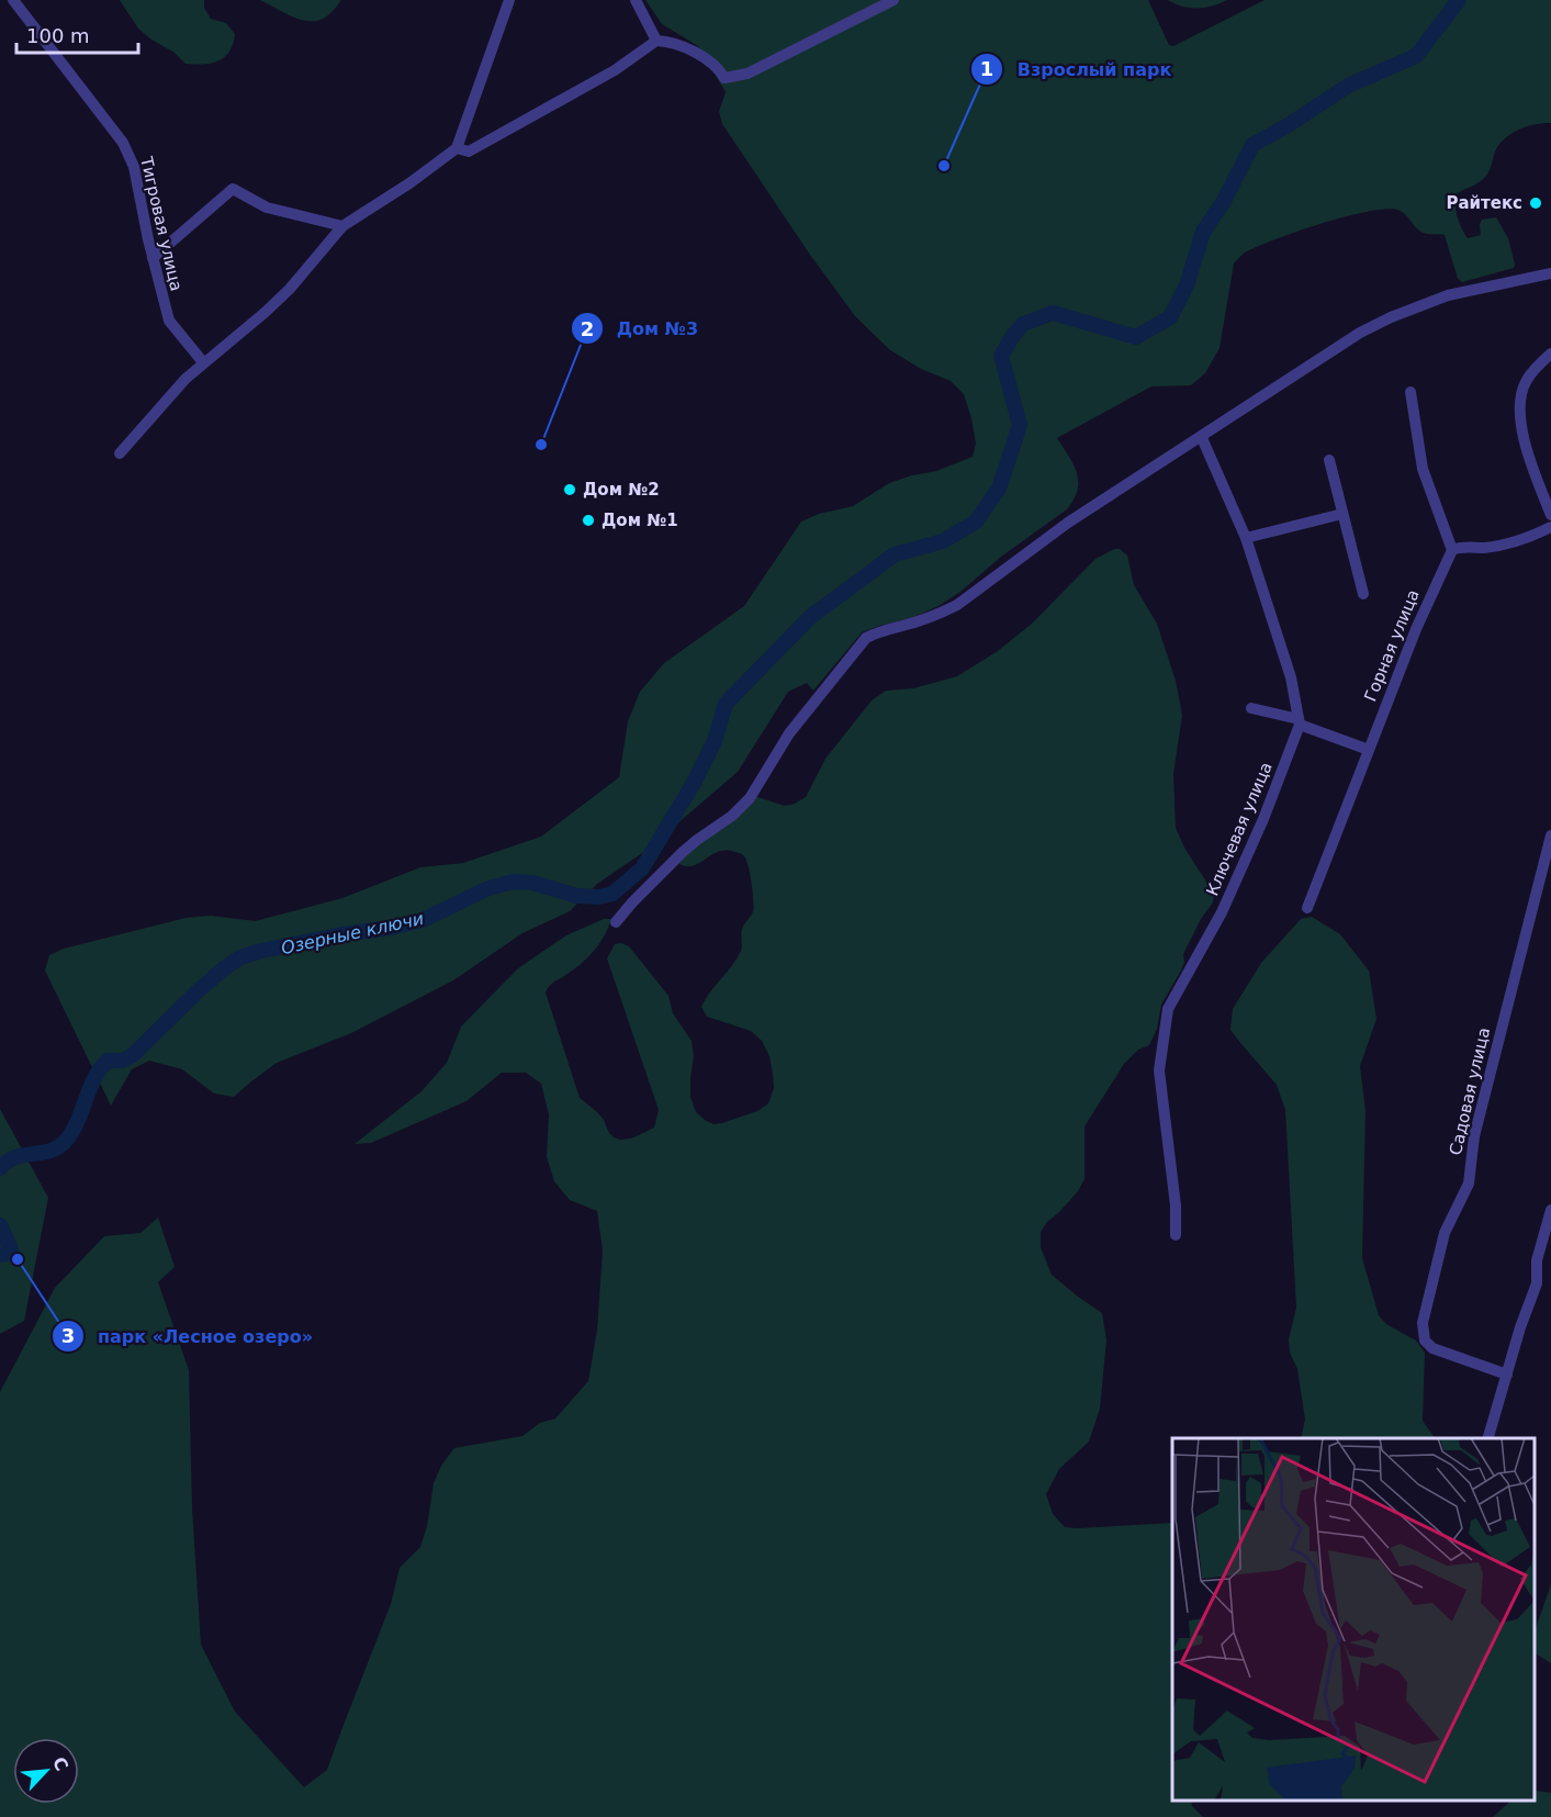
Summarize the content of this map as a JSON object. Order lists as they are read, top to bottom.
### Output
{
  "streets": {
    "street": [
      "Тигровая улица",
      "Горная улица",
      "Ключевая улица",
      "Садовая улица"
    ]
  },
  "water": ["Озерные ключи"],
  "places": [
    "Взрослый парк",
    "Райтекс",
    "Дом №3",
    "Дом №2",
    "Дом №1",
    "парк «Лесное озеро»"
  ],
  "scale_bar": "100 m",
  "north": "top right"
}
